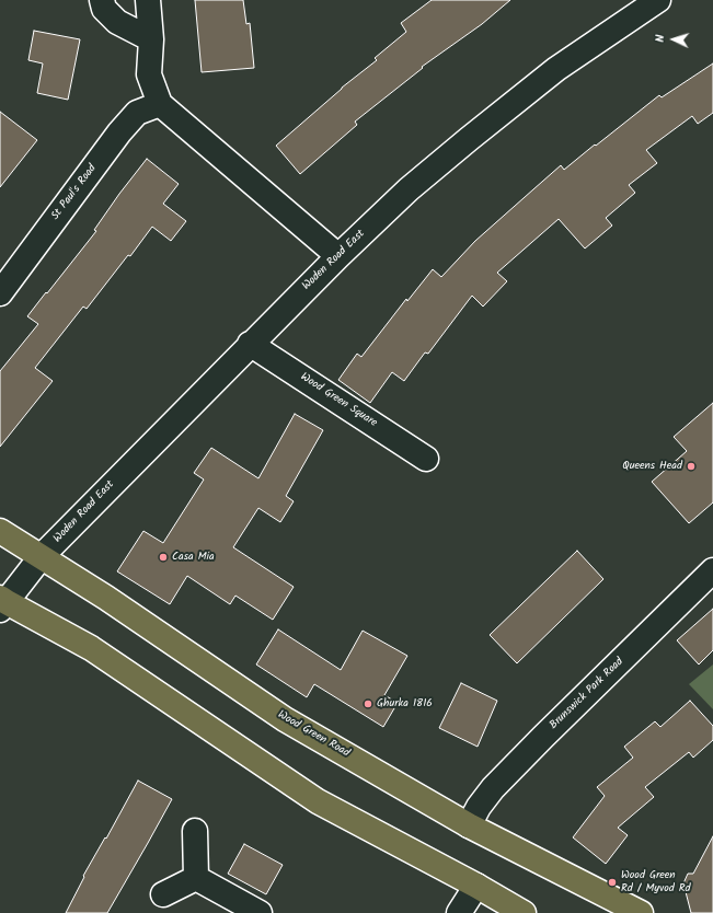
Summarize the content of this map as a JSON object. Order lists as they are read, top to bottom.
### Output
{
  "streets": {
    "highway": ["Wood Green Road"],
    "street": [
      "St Paul's Road",
      "Woden Road East",
      "Wood Green Square",
      "Brunswick Park Road"
    ]
  },
  "crossings": [
    ["Woden Road East", "Wood Green Square"],
    ["Woden Road East", "Wood Green Road"],
    ["Brunswick Park Road", "Wood Green Road"]
  ],
  "places": [
    "Queens Head",
    "Casa Mia",
    "Ghurka 1816",
    "Wood Green Rd / Myvod Rd"
  ],
  "north": "left"
}
